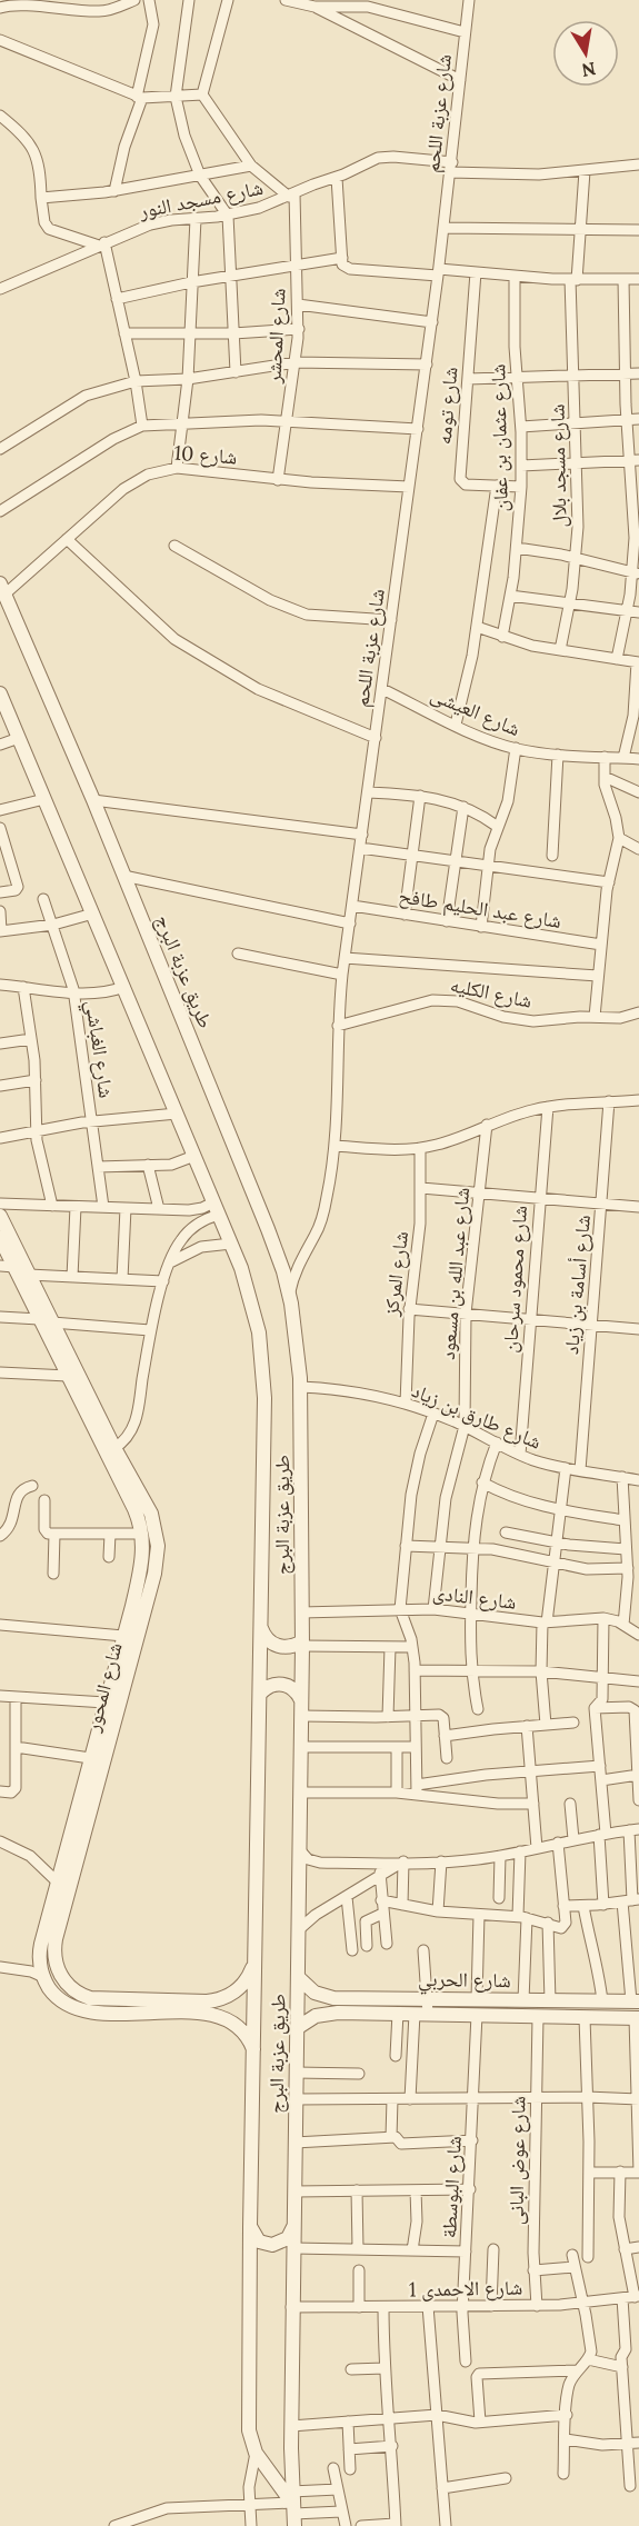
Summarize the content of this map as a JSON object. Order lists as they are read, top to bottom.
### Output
{
  "streets": {
    "street": [
      "شارع عزبة اللحم",
      "شارع مسجد النور",
      "شارع المحشر",
      "شارع تومه",
      "شارع عثمان بن عفان",
      "شارع 10",
      "شارع مسجد بلال",
      "شارع العيشى",
      "شارع عبد الحليم طافح",
      "طريق عزبة البرج",
      "شارع الكليه",
      "شارع الغباشي",
      "شارع المركز",
      "شارع عبد الله بن مسعود",
      "شارع محمود سرحان",
      "شارع أسامة بن زياد",
      "شارع طارق بن زياد",
      "شارع النادى",
      "شارع المحور",
      "شارع الحربي",
      "شارع عوض البانى",
      "شارع البوسطة",
      "شارع الاحمدى 1"
    ]
  },
  "crossings": [
    ["شارع عزبة اللحم", "شارع مسجد النور"],
    ["شارع عزبة اللحم", "شارع 10"],
    ["شارع عزبة اللحم", "شارع العيشى"],
    ["شارع عزبة اللحم", "شارع عبد الحليم طافح"],
    ["شارع عزبة اللحم", "طريق عزبة البرج"],
    ["شارع عزبة اللحم", "شارع الكليه"],
    ["شارع مسجد النور", "شارع المحشر"],
    ["شارع مسجد النور", "شارع مسجد بلال"],
    ["شارع المحشر", "شارع 10"],
    ["شارع تومه", "شارع عثمان بن عفان"],
    ["شارع 10", "طريق عزبة البرج"],
    ["طريق عزبة البرج", "شارع طارق بن زياد"],
    ["طريق عزبة البرج", "شارع النادى"],
    ["طريق عزبة البرج", "شارع المحور"],
    ["طريق عزبة البرج", "شارع الحربي"],
    ["طريق عزبة البرج", "شارع الاحمدى 1"],
    ["شارع المركز", "شارع طارق بن زياد"],
    ["شارع عبد الله بن مسعود", "شارع طارق بن زياد"],
    ["شارع عبد الله بن مسعود", "شارع النادى"],
    ["شارع محمود سرحان", "شارع طارق بن زياد"],
    ["شارع أسامة بن زياد", "شارع طارق بن زياد"],
    ["شارع الحربي", "شارع عوض البانى"],
    ["شارع الحربي", "شارع البوسطة"],
    ["شارع عوض البانى", "شارع الاحمدى 1"],
    ["شارع البوسطة", "شارع الاحمدى 1"]
  ],
  "north": "bottom"
}
